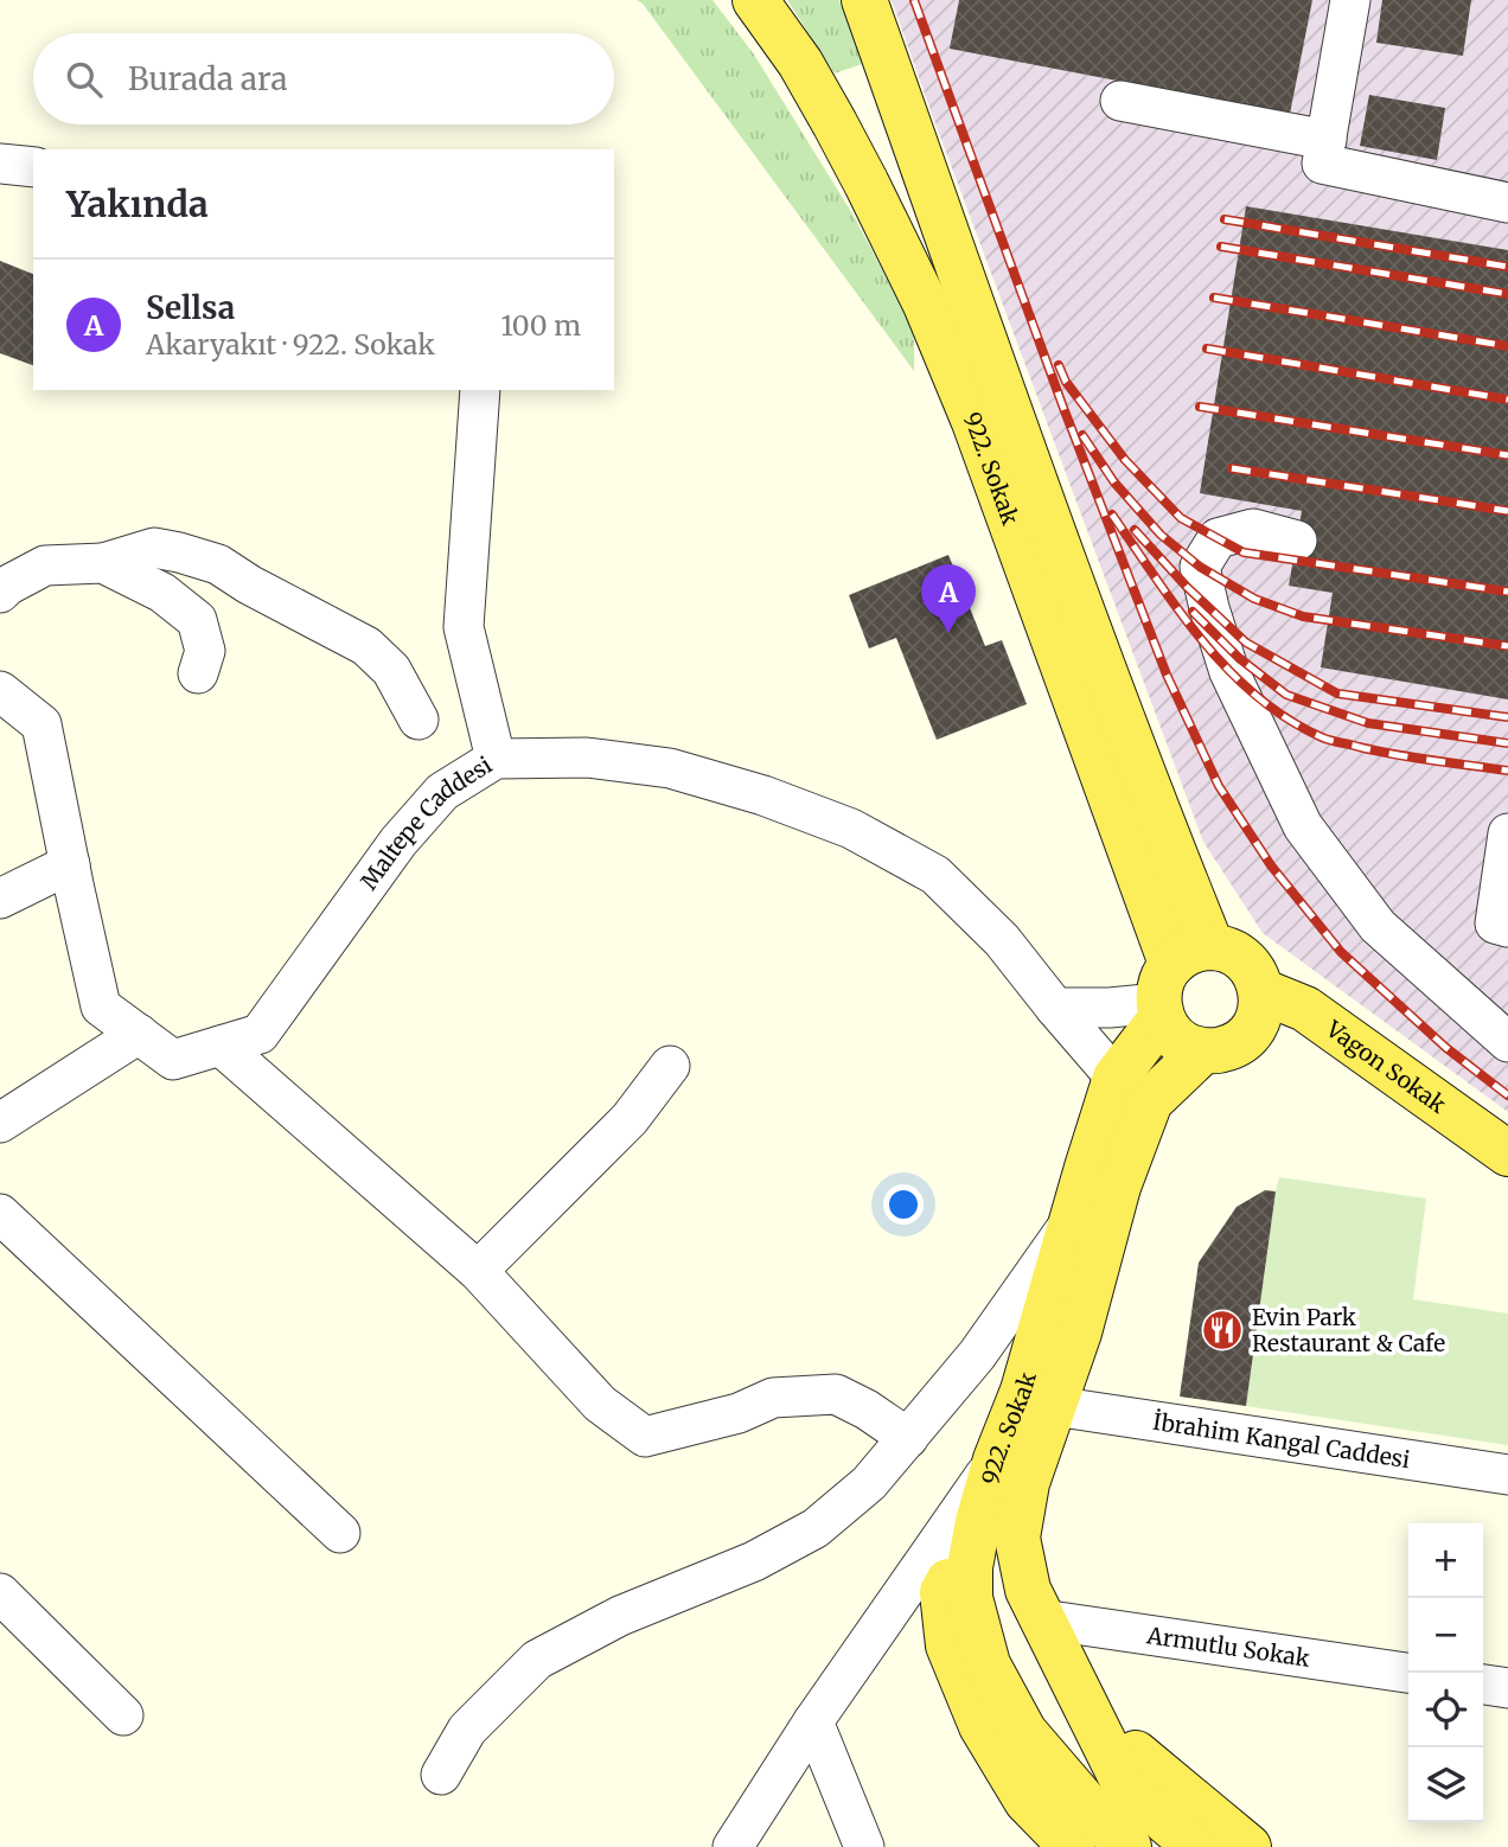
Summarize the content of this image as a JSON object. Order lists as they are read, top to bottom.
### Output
{
  "streets": {
    "main road": ["922. Sokak", "Vagon Sokak"],
    "street": ["Maltepe Caddesi", "İbrahim Kangal Caddesi", "Armutlu Sokak"]
  },
  "crossings": [
    ["922. Sokak", "Maltepe Caddesi"],
    ["922. Sokak", "Vagon Sokak"]
  ],
  "places": {
    "restaurant": ["Evin Park Restaurant & Cafe"]
  },
  "page": {
    "search": "Burada ara",
    "heading": "Yakında",
    "list": [
      {
        "mark": "A",
        "name": "Sellsa",
        "note": "Akaryakıt · 922. Sokak",
        "value": "100 m"
      }
    ],
    "pins": "A",
    "map_buttons": ["+", "−"]
  }
}
